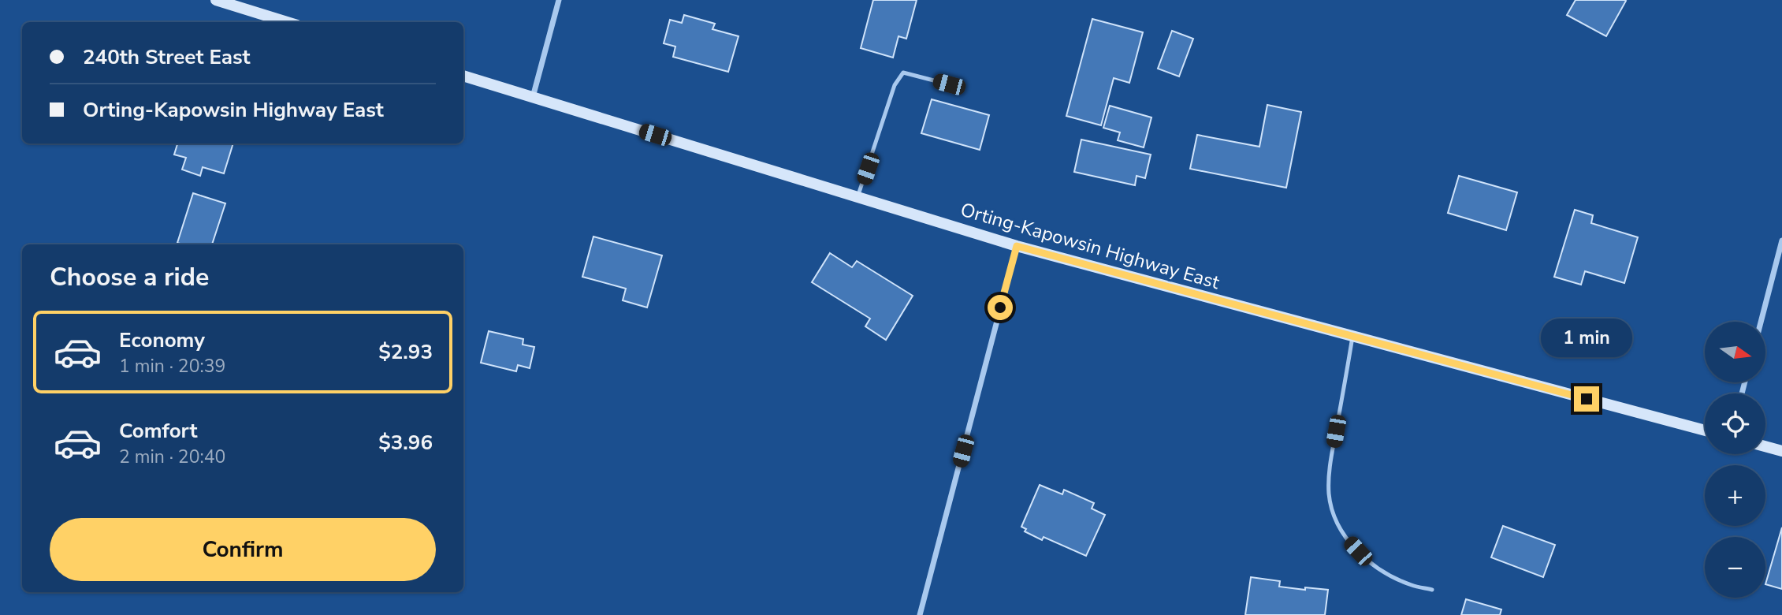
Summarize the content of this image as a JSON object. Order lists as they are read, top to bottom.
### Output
{
  "streets": {
    "main road": ["Orting-Kapowsin Highway East"]
  },
  "north": "right",
  "page": {
    "banner": ["240th Street East", "Orting-Kapowsin Highway East"],
    "heading": "Choose a ride",
    "list": [
      {
        "name": "Economy",
        "note": "1 min · 20:39",
        "value": "$2.93"
      },
      {
        "name": "Comfort",
        "note": "2 min · 20:40",
        "value": "$3.96"
      }
    ],
    "bubble": "1 min",
    "map_buttons": ["+", "−"],
    "buttons": "Confirm"
  }
}
